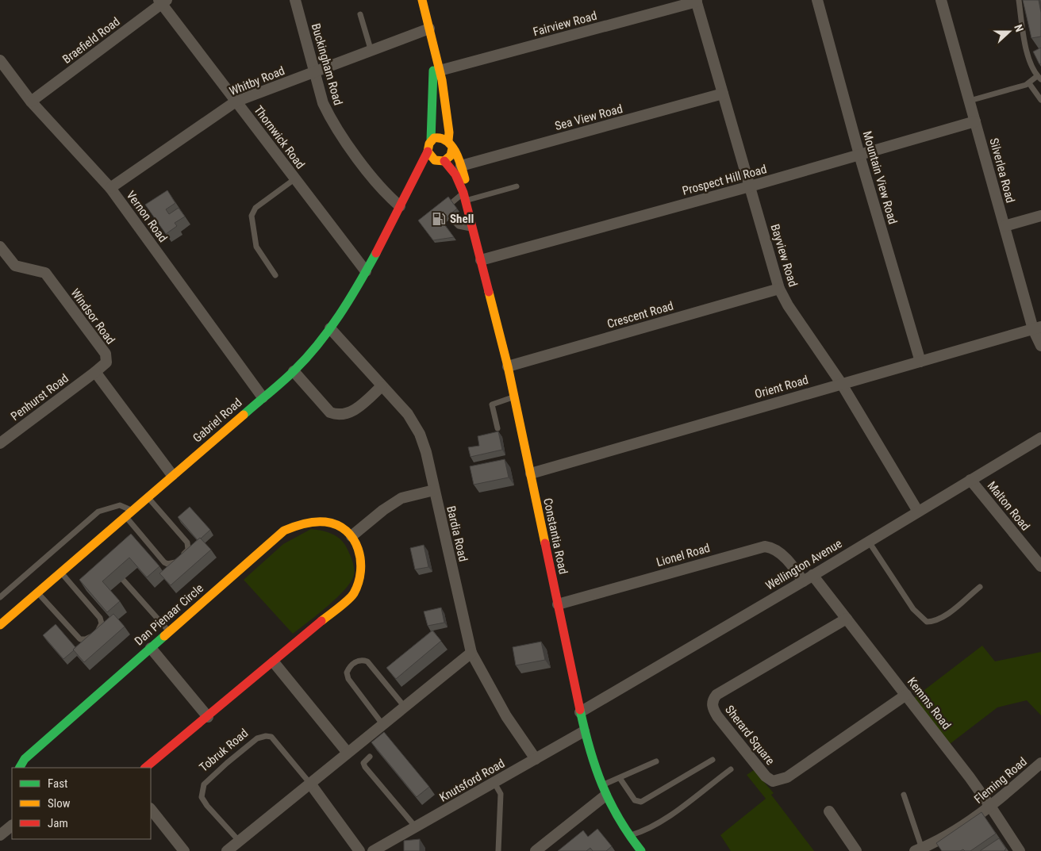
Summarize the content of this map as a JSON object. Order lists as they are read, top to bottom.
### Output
{
  "streets": {
    "street": [
      "Fairview Road",
      "Braefield Road",
      "Buckingham Road",
      "Whitby Road",
      "Sea View Road",
      "Thornwick Road",
      "Silverlea Road",
      "Mountain View Road",
      "Prospect Hill Road",
      "Vernon Road",
      "Bayview Road",
      "Crescent Road",
      "Windsor Road",
      "Orient Road",
      "Penhurst Road",
      "Gabriel Road",
      "Malton Road",
      "Bardia Road",
      "Constantia Road",
      "Lionel Road",
      "Wellington Avenue",
      "Dan Pienaar Circle",
      "Kemms Road",
      "Sherard Square",
      "Knutsford Road",
      "Fleming Road"
    ],
    "lane": ["Tobruk Road"]
  },
  "crossings": [
    ["Fairview Road", "Bayview Road"],
    ["Braefield Road", "Thornwick Road"],
    ["Braefield Road", "Vernon Road"],
    ["Buckingham Road", "Whitby Road"],
    ["Buckingham Road", "Gabriel Road"],
    ["Whitby Road", "Thornwick Road"],
    ["Whitby Road", "Vernon Road"],
    ["Sea View Road", "Bayview Road"],
    ["Sea View Road", "Constantia Road"],
    ["Thornwick Road", "Gabriel Road"],
    ["Silverlea Road", "Prospect Hill Road"],
    ["Silverlea Road", "Orient Road"],
    ["Mountain View Road", "Prospect Hill Road"],
    ["Mountain View Road", "Orient Road"],
    ["Prospect Hill Road", "Bayview Road"],
    ["Prospect Hill Road", "Constantia Road"],
    ["Vernon Road", "Gabriel Road"],
    ["Bayview Road", "Crescent Road"],
    ["Bayview Road", "Orient Road"],
    ["Bayview Road", "Wellington Avenue"],
    ["Crescent Road", "Constantia Road"],
    ["Windsor Road", "Penhurst Road"],
    ["Orient Road", "Constantia Road"],
    ["Gabriel Road", "Bardia Road"],
    ["Gabriel Road", "Constantia Road"],
    ["Malton Road", "Wellington Avenue"],
    ["Bardia Road", "Knutsford Road"],
    ["Constantia Road", "Lionel Road"],
    ["Constantia Road", "Wellington Avenue"],
    ["Constantia Road", "Knutsford Road"],
    ["Lionel Road", "Wellington Avenue"],
    ["Wellington Avenue", "Kemms Road"],
    ["Kemms Road", "Sherard Square"],
    ["Kemms Road", "Fleming Road"]
  ],
  "places": {
    "fuel station": ["Shell"]
  },
  "legend": ["Fast", "Slow", "Jam"],
  "north": "right"
}
